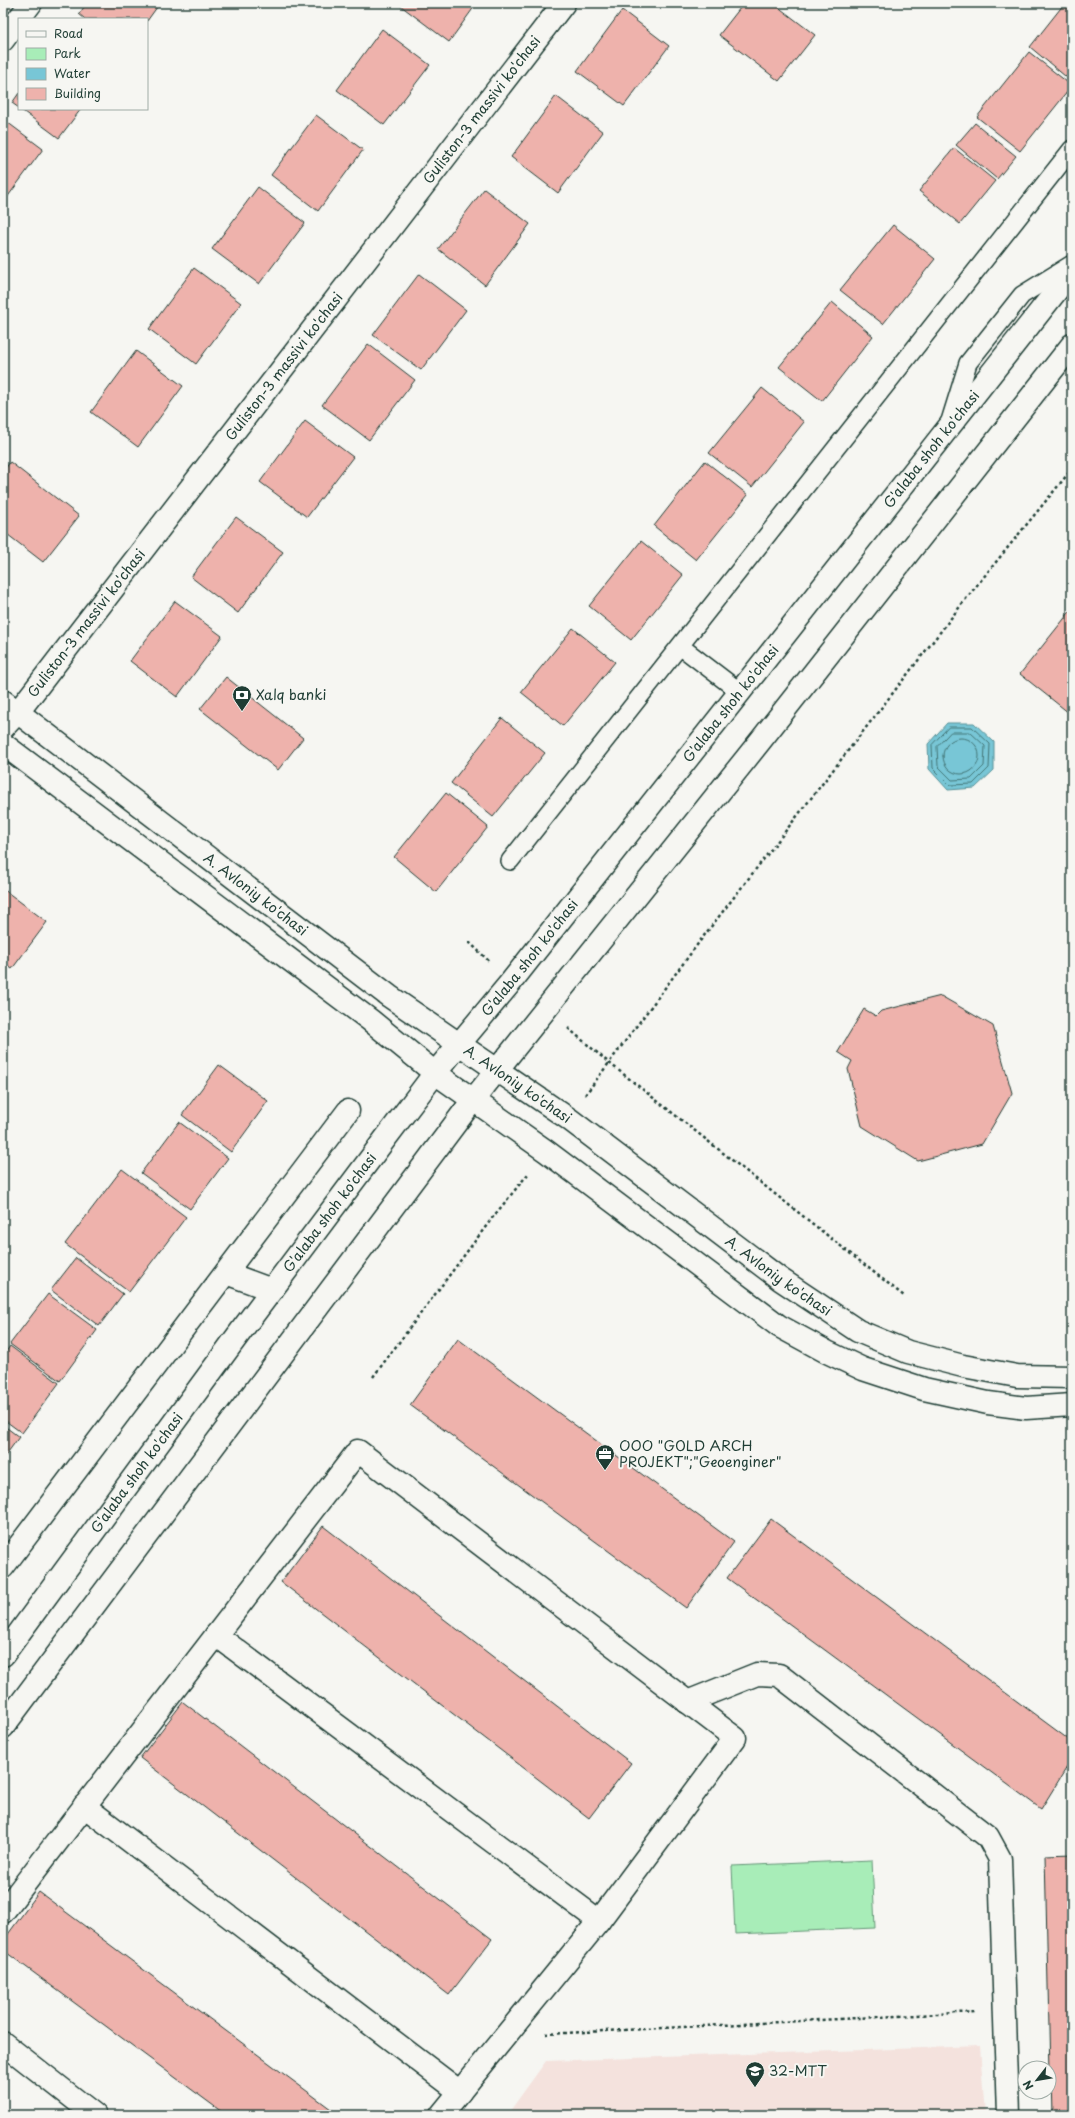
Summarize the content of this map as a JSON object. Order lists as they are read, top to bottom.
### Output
{
  "streets": {
    "street": ["Guliston-3 massivi ko'chasi", "G'alaba shoh ko'chasi", "A. Avloniy ko'chasi"]
  },
  "crossings": [
    ["Guliston-3 massivi ko'chasi", "A. Avloniy ko'chasi"],
    ["G'alaba shoh ko'chasi", "A. Avloniy ko'chasi"]
  ],
  "places": {
    "bank": ["Xalq banki"],
    "office": ["ООО \"GOLD ARCH PROJEKT\";\"Geoenginer\""],
    "school or university": ["32-MTT"]
  },
  "legend": [
    "Road",
    "Park",
    "Water",
    "Building"
  ],
  "north": "bottom left"
}
